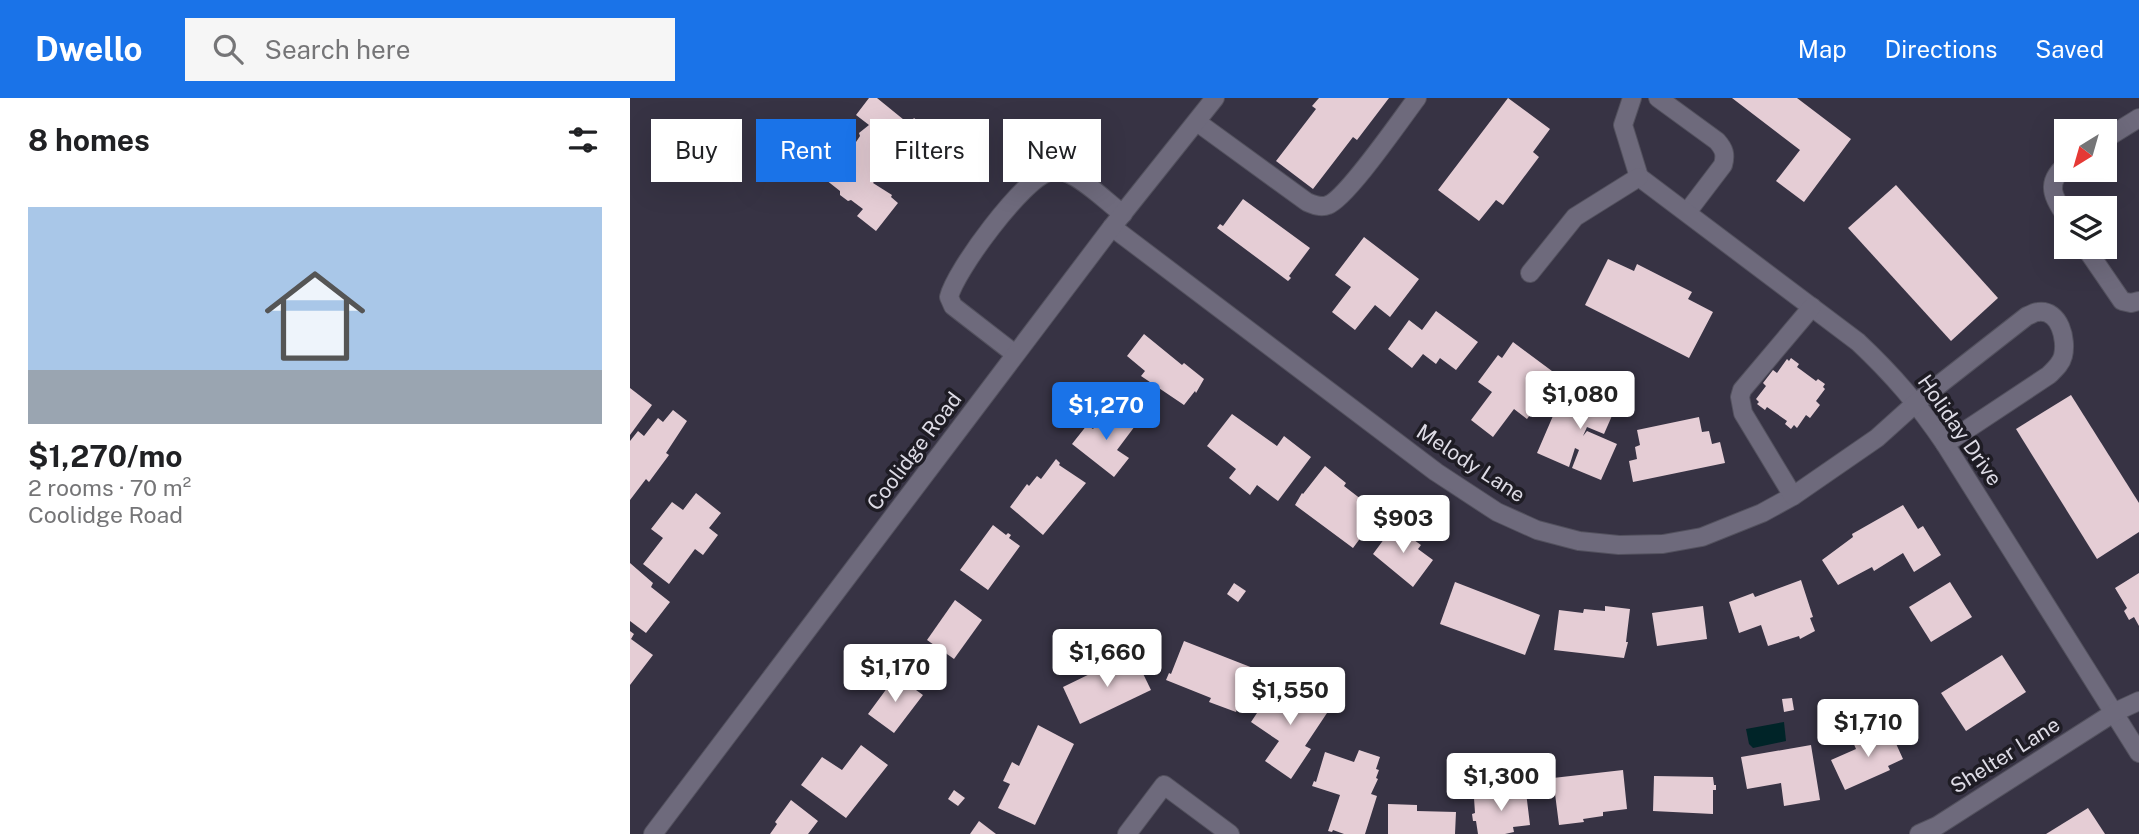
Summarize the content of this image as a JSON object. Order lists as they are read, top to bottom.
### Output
{
  "streets": {
    "street": [
      "Holiday Drive",
      "Coolidge Road",
      "Melody Lane",
      "Shelter Lane"
    ]
  },
  "crossings": [
    ["Holiday Drive", "Melody Lane"],
    ["Holiday Drive", "Shelter Lane"],
    ["Coolidge Road", "Melody Lane"]
  ],
  "north": "bottom left",
  "page": {
    "header": "Dwello",
    "search": "Search here",
    "nav": ["Map", "Directions", "Saved"],
    "heading": "8 homes",
    "chip": [
      "Buy",
      "Rent",
      "Filters",
      "New"
    ],
    "list": [
      {
        "name": "$1,270/mo",
        "note": "2 rooms · 70 m² · Coolidge Road"
      }
    ],
    "price": [
      "$1,080",
      "$1,270",
      "$903",
      "$1,660",
      "$1,170",
      "$1,550",
      "$1,710",
      "$1,300"
    ]
  }
}
